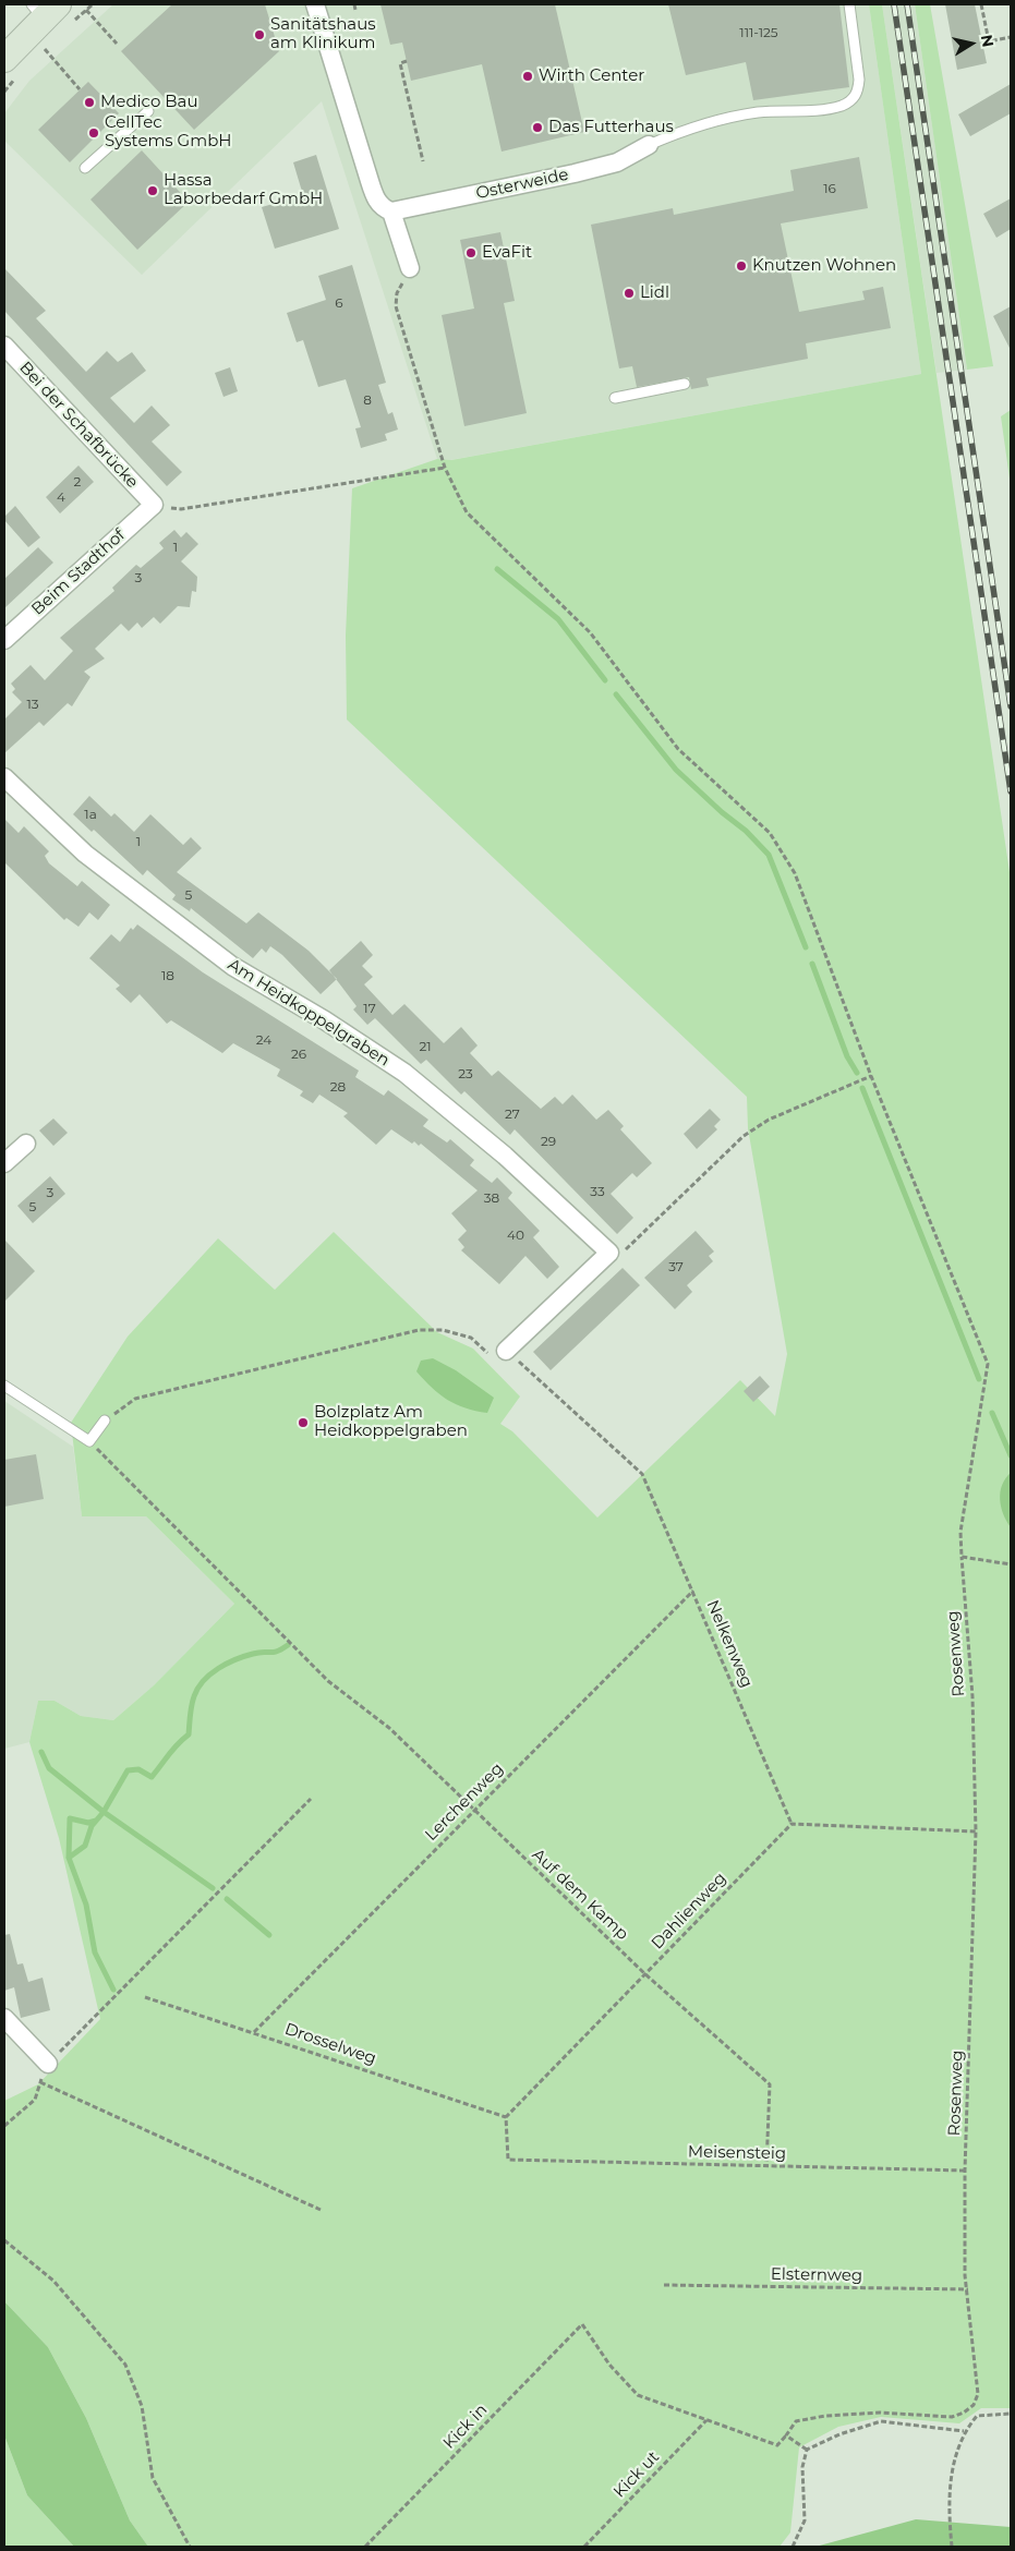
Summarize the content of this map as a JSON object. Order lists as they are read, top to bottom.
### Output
{
  "streets": {
    "street": [
      "Osterweide",
      "Bei der Schafbrücke",
      "Beim Stadthof",
      "Am Heidkoppelgraben"
    ],
    "path": [
      "Nelkenweg",
      "Rosenweg",
      "Lerchenweg",
      "Auf dem Kamp",
      "Dahlienweg",
      "Drosselweg",
      "Meisensteig",
      "Elsternweg",
      "Kick in",
      "Kick ut"
    ]
  },
  "crossings": [
    ["Bei der Schafbrücke", "Beim Stadthof"],
    ["Nelkenweg", "Lerchenweg"],
    ["Nelkenweg", "Dahlienweg"],
    ["Rosenweg", "Meisensteig"],
    ["Rosenweg", "Elsternweg"],
    ["Lerchenweg", "Auf dem Kamp"],
    ["Lerchenweg", "Drosselweg"],
    ["Auf dem Kamp", "Dahlienweg"],
    ["Auf dem Kamp", "Meisensteig"],
    ["Dahlienweg", "Drosselweg"],
    ["Dahlienweg", "Meisensteig"],
    ["Drosselweg", "Meisensteig"],
    ["Kick in", "Kick ut"]
  ],
  "places": [
    "Sanitätshaus am Klinikum",
    "Wirth Center",
    "Medico Bau",
    "Das Futterhaus",
    "CellTec Systems GmbH",
    "Hassa Laborbedarf GmbH",
    "EvaFit",
    "Knutzen Wohnen",
    "Lidl",
    "Bolzplatz Am Heidkoppelgraben"
  ],
  "house_numbers": [
    "111-125",
    "16",
    "6",
    "8",
    "2",
    "4",
    "1",
    "3",
    "13",
    "1a",
    "1",
    "5",
    "18",
    "17",
    "24",
    "21",
    "26",
    "23",
    "28",
    "27",
    "29",
    "33",
    "3",
    "38",
    "5",
    "40",
    "37"
  ],
  "north": "right"
}
